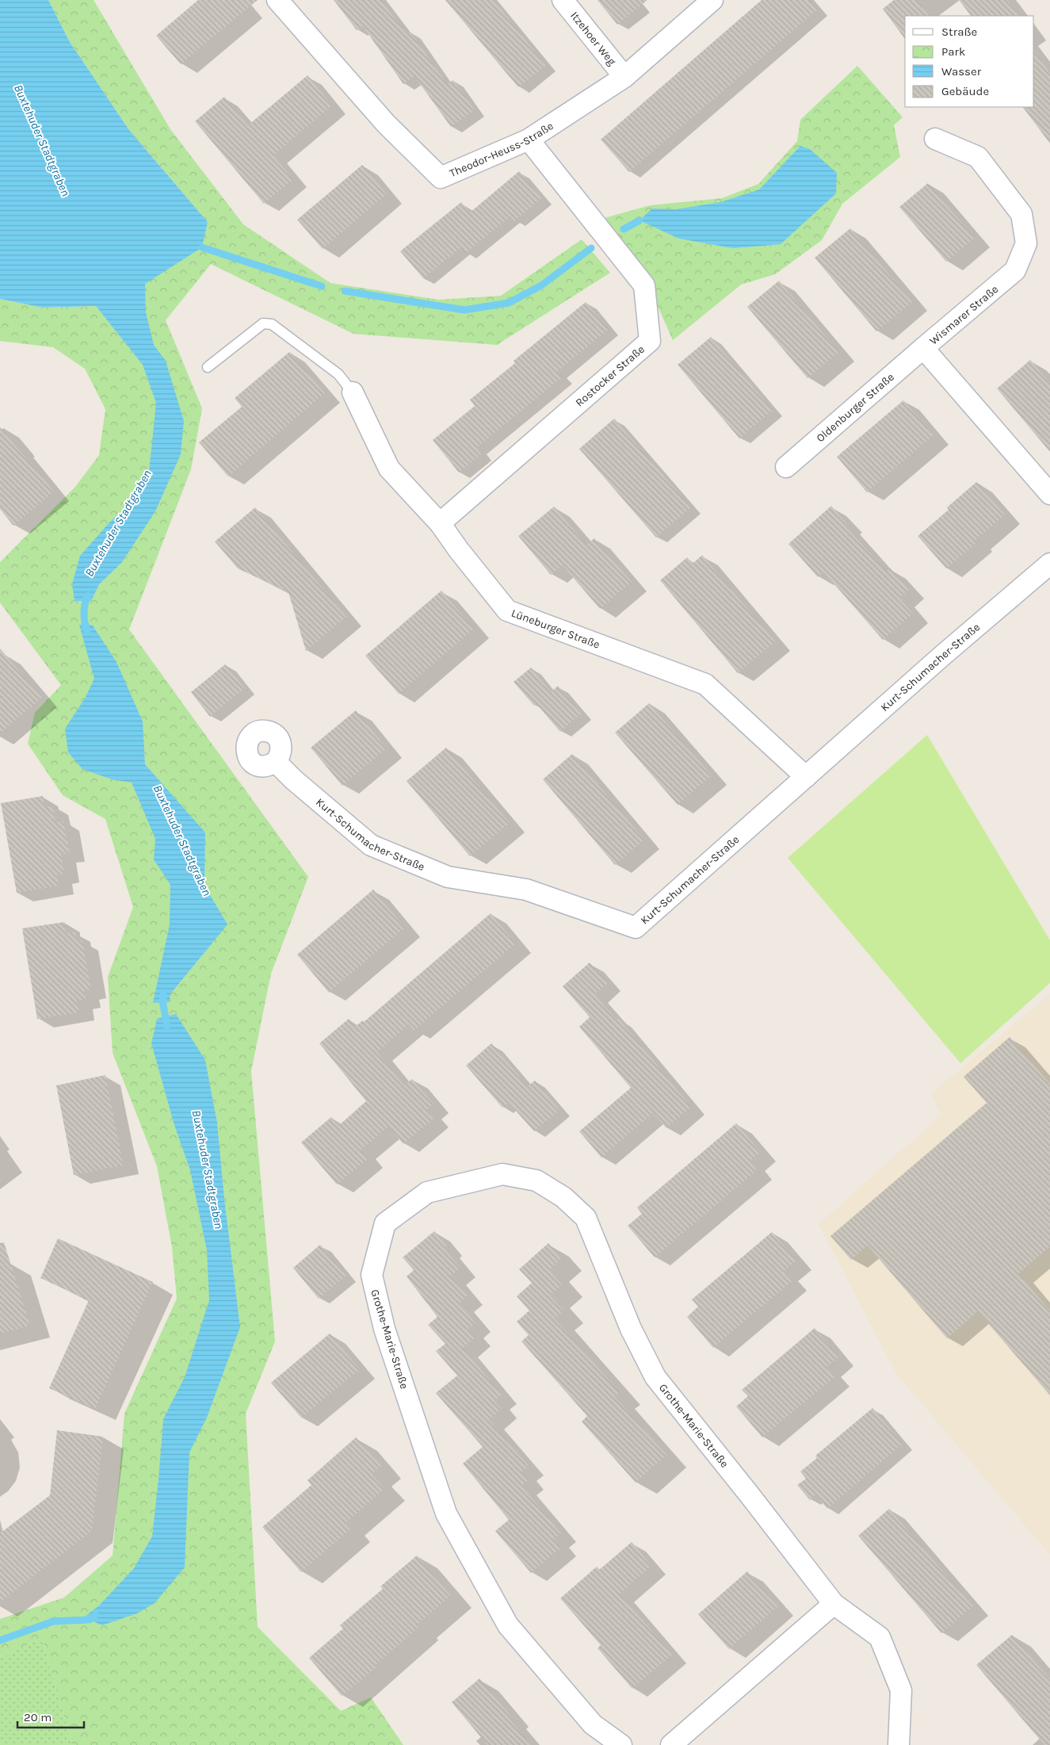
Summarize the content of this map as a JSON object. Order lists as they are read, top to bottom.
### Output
{
  "streets": {
    "street": [
      "Itzehoer Weg",
      "Theodor-Heuss-Straße",
      "Wismarer Straße",
      "Rostocker Straße",
      "Oldenburger Straße",
      "Lüneburger Straße",
      "Kurt-Schumacher-Straße",
      "Grothe-Marie-Straße"
    ]
  },
  "crossings": [
    ["Itzehoer Weg", "Theodor-Heuss-Straße"],
    ["Theodor-Heuss-Straße", "Rostocker Straße"],
    ["Wismarer Straße", "Oldenburger Straße"],
    ["Rostocker Straße", "Lüneburger Straße"],
    ["Lüneburger Straße", "Kurt-Schumacher-Straße"]
  ],
  "water": ["Buxtehuder Stadtgraben"],
  "legend": [
    "Straße",
    "Park",
    "Wasser",
    "Gebäude"
  ],
  "scale_bar": "20 m"
}
